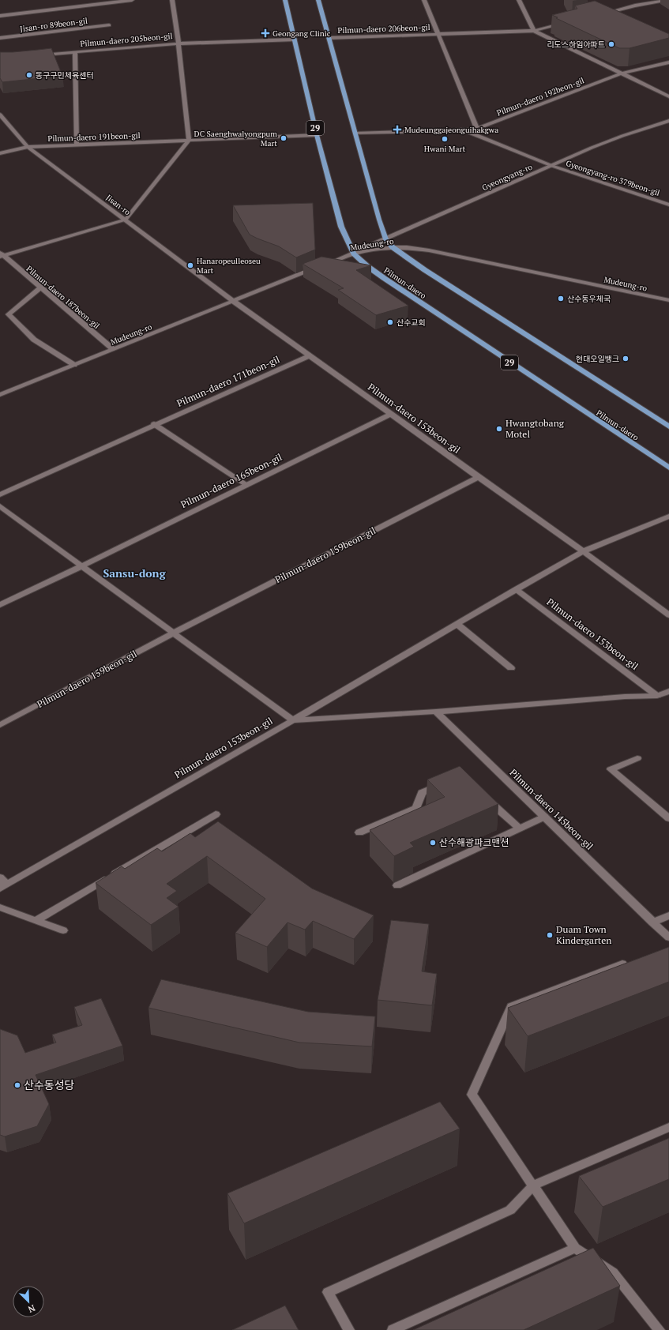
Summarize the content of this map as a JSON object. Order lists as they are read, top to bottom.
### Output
{
  "streets": {
    "main road": ["29", "Pilmun-daero"],
    "street": [
      "Jisan-ro 89beon-gil",
      "Pilmun-daero 206beon-gil",
      "Pilmun-daero 205beon-gil",
      "Pilmun-daero 192beon-gil",
      "Pilmun-daero 191beon-gil",
      "Gyeongyang-ro",
      "Gyeongyang-ro 379beon-gil",
      "Jisan-ro",
      "Mudeung-ro",
      "Pilmun-daero 187beon-gil",
      "Pilmun-daero 171beon-gil",
      "Pilmun-daero 153beon-gil",
      "Pilmun-daero 165beon-gil",
      "Pilmun-daero 159beon-gil",
      "Pilmun-daero 145beon-gil"
    ]
  },
  "crossings": [
    ["Pilmun-daero 206beon-gil", "Pilmun-daero 192beon-gil"],
    ["Pilmun-daero 205beon-gil", "Pilmun-daero 191beon-gil"],
    ["Pilmun-daero 205beon-gil", "Pilmun-daero"],
    ["Pilmun-daero 192beon-gil", "Gyeongyang-ro"],
    ["Pilmun-daero 192beon-gil", "Gyeongyang-ro 379beon-gil"],
    ["Pilmun-daero 191beon-gil", "Jisan-ro"],
    ["Pilmun-daero 191beon-gil", "Pilmun-daero"],
    ["Gyeongyang-ro", "Gyeongyang-ro 379beon-gil"],
    ["Gyeongyang-ro", "Mudeung-ro"],
    ["Gyeongyang-ro", "Pilmun-daero"],
    ["Jisan-ro", "Mudeung-ro"],
    ["Jisan-ro", "Pilmun-daero 187beon-gil"],
    ["Jisan-ro", "Pilmun-daero 153beon-gil"],
    ["Mudeung-ro", "Pilmun-daero"],
    ["Mudeung-ro", "Pilmun-daero 187beon-gil"],
    ["Mudeung-ro", "Pilmun-daero 153beon-gil"],
    ["Pilmun-daero 171beon-gil", "Pilmun-daero 153beon-gil"],
    ["Pilmun-daero 153beon-gil", "Pilmun-daero 165beon-gil"],
    ["Pilmun-daero 153beon-gil", "Pilmun-daero 159beon-gil"]
  ],
  "districts": ["Sansu-dong"],
  "places": {
    "health": ["Geongang Clinic", "Mudeunggajeonguihakgwa"],
    "other": [
      "리도스하임아파트",
      "동구구민체육센터",
      "DC Saenghwalyongpum Mart",
      "Hwani Mart",
      "Hanaropeulleoseu Mart",
      "산수동우체국",
      "산수교회",
      "현대오일뱅크",
      "Hwangtobang Motel",
      "산수해광파크맨션",
      "Duam Town Kindergarten",
      "산수동성당"
    ]
  },
  "north": "bottom right"
}
